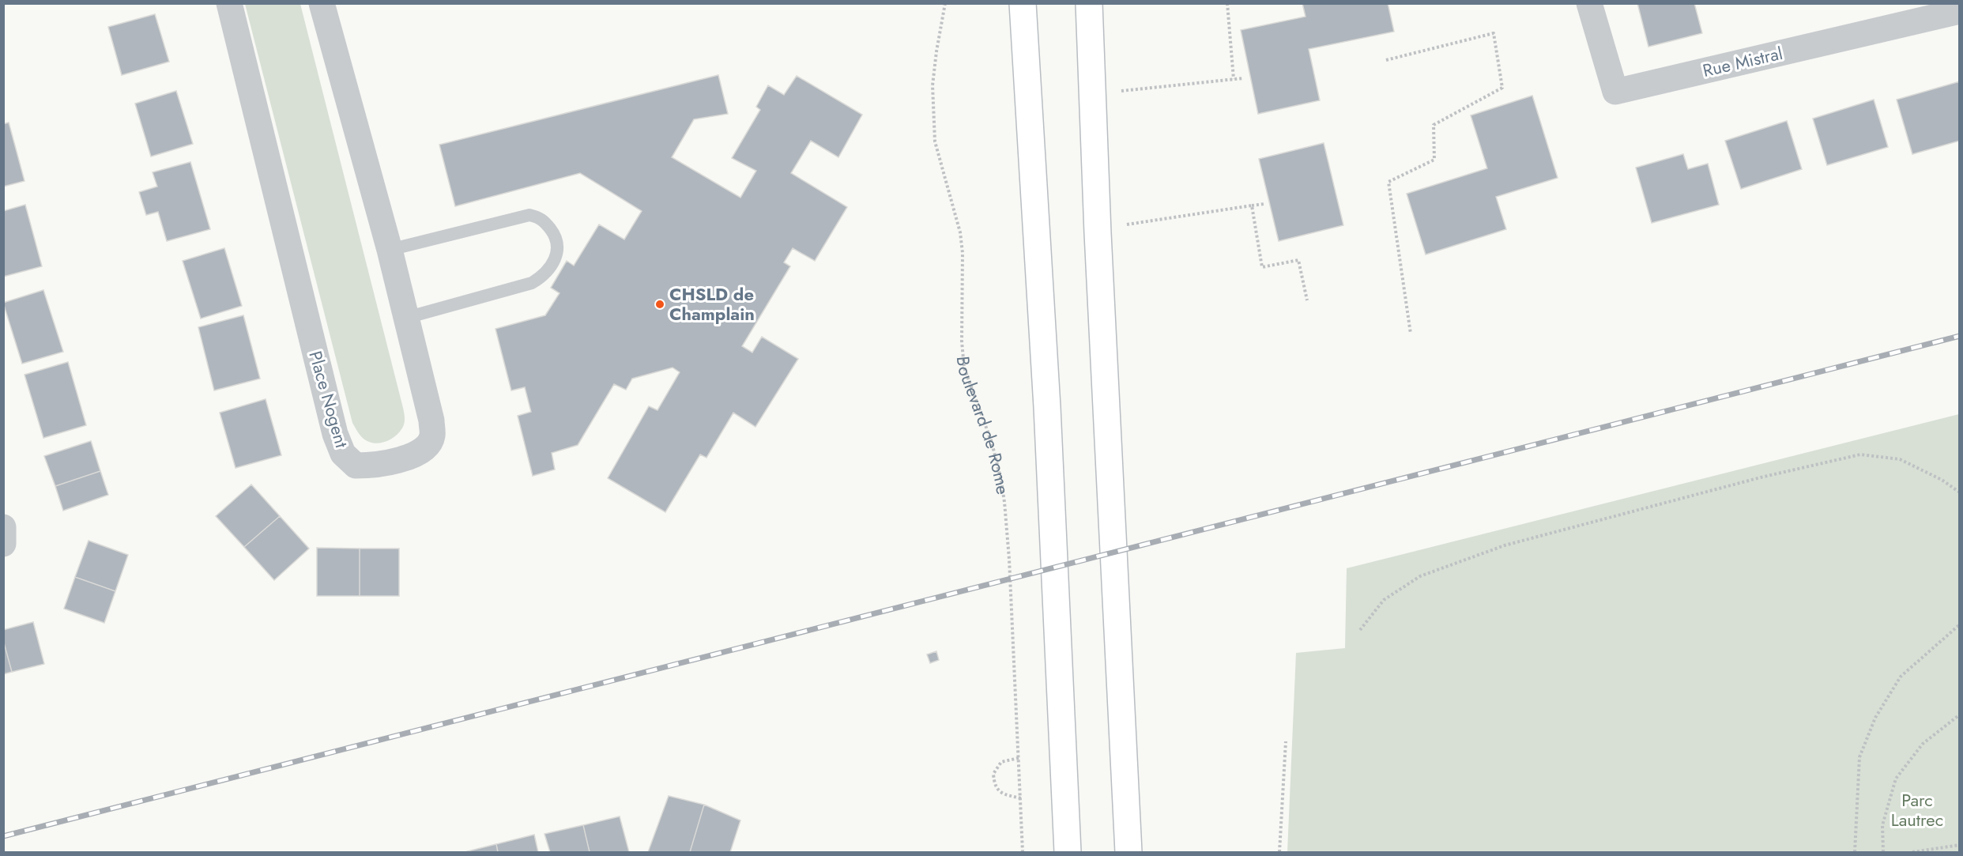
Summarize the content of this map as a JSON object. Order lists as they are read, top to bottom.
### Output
{
  "streets": {
    "street": ["Rue Mistral", "Place Nogent"],
    "path": ["Boulevard de Rome"]
  },
  "parks": ["Parc Lautrec"],
  "places": ["CHSLD de Champlain"]
}
